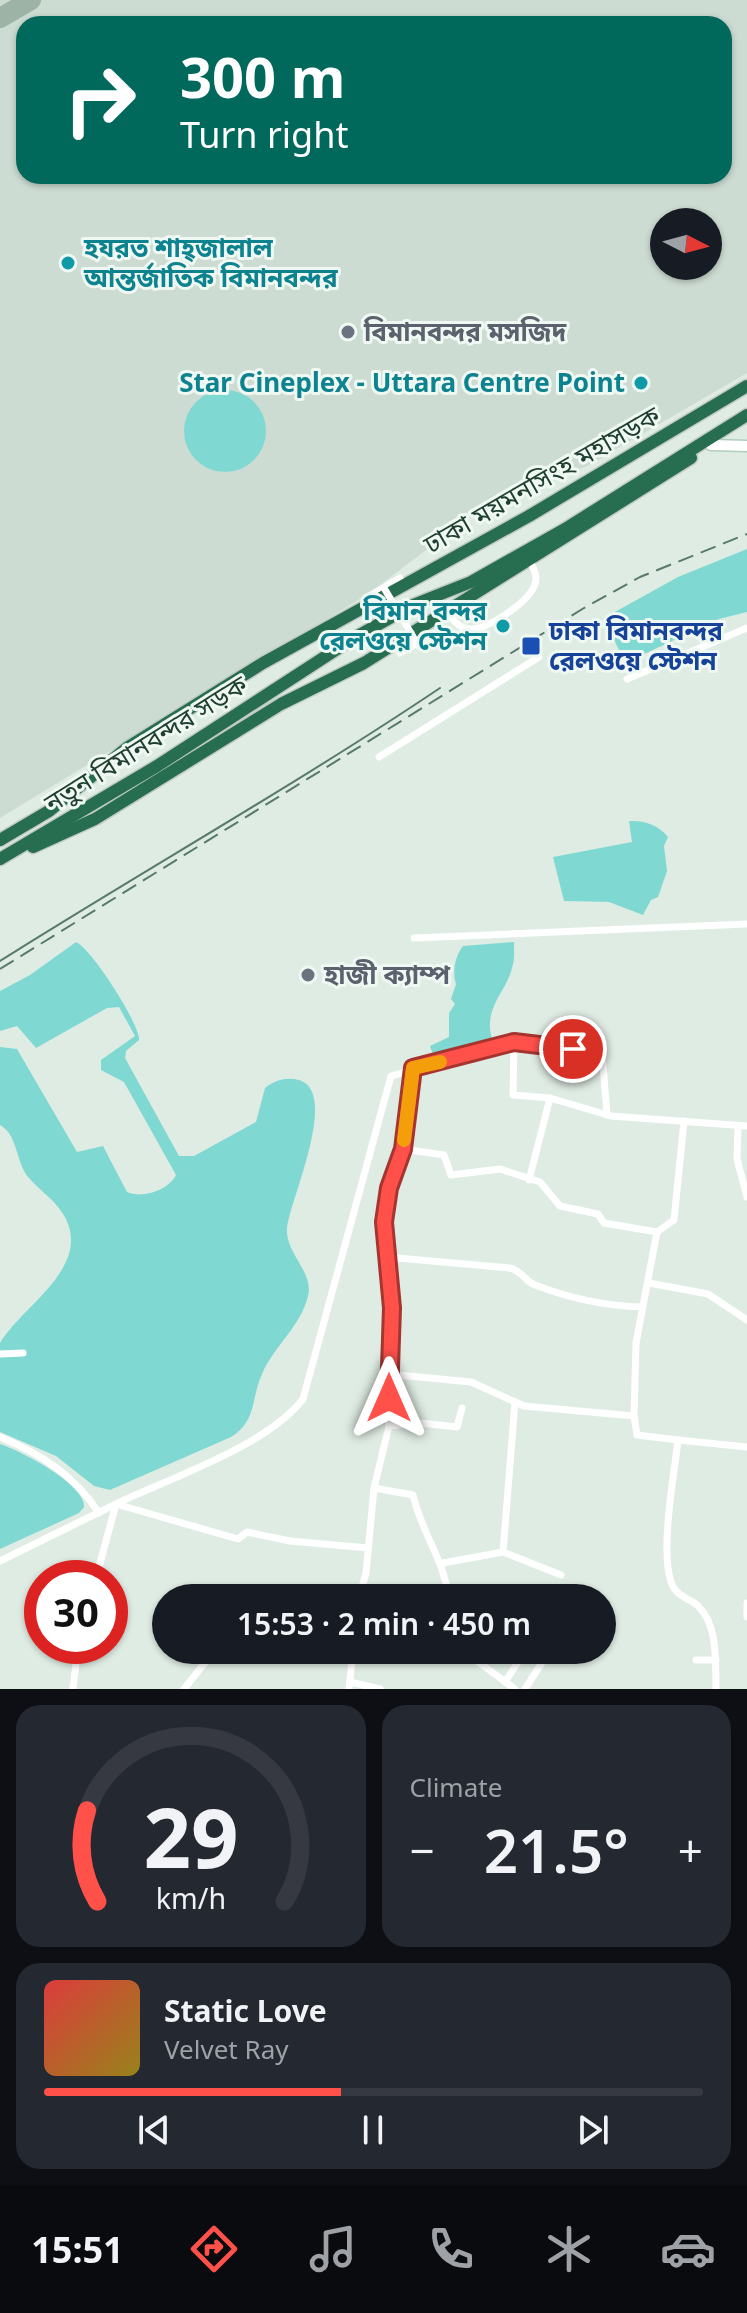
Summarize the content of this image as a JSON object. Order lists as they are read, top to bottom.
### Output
{
  "streets": {
    "highway": ["ঢাকা ময়মনসিংহ মহাসড়ক", "নতুন বিমানবন্দর সড়ক"]
  },
  "crossings": [
    ["ঢাকা ময়মনসিংহ মহাসড়ক", "নতুন বিমানবন্দর সড়ক"]
  ],
  "places": {
    "other": [
      "হযরত শাহ্‌জালাল আন্তর্জাতিক বিমানবন্দর",
      "বিমানবন্দর মসজিদ",
      "Star Cineplex - Uttara Centre Point",
      "বিমান বন্দর রেলওয়ে স্টেশন",
      "হাজী ক্যাম্প"
    ],
    "transit": ["ঢাকা বিমানবন্দর রেলওয়ে স্টেশন"]
  },
  "north": "right",
  "page": {
    "turn": ["300 m", "Turn right"],
    "limit": "30",
    "trip": "15:53 · 2 min · 450 m",
    "tile": "Climate",
    "heat": ["−", "21.5°", "+"],
    "song": ["Static Love", "Velvet Ray"],
    "tabs": "15:51",
    "gauge": ["29", "km/h"]
  }
}
